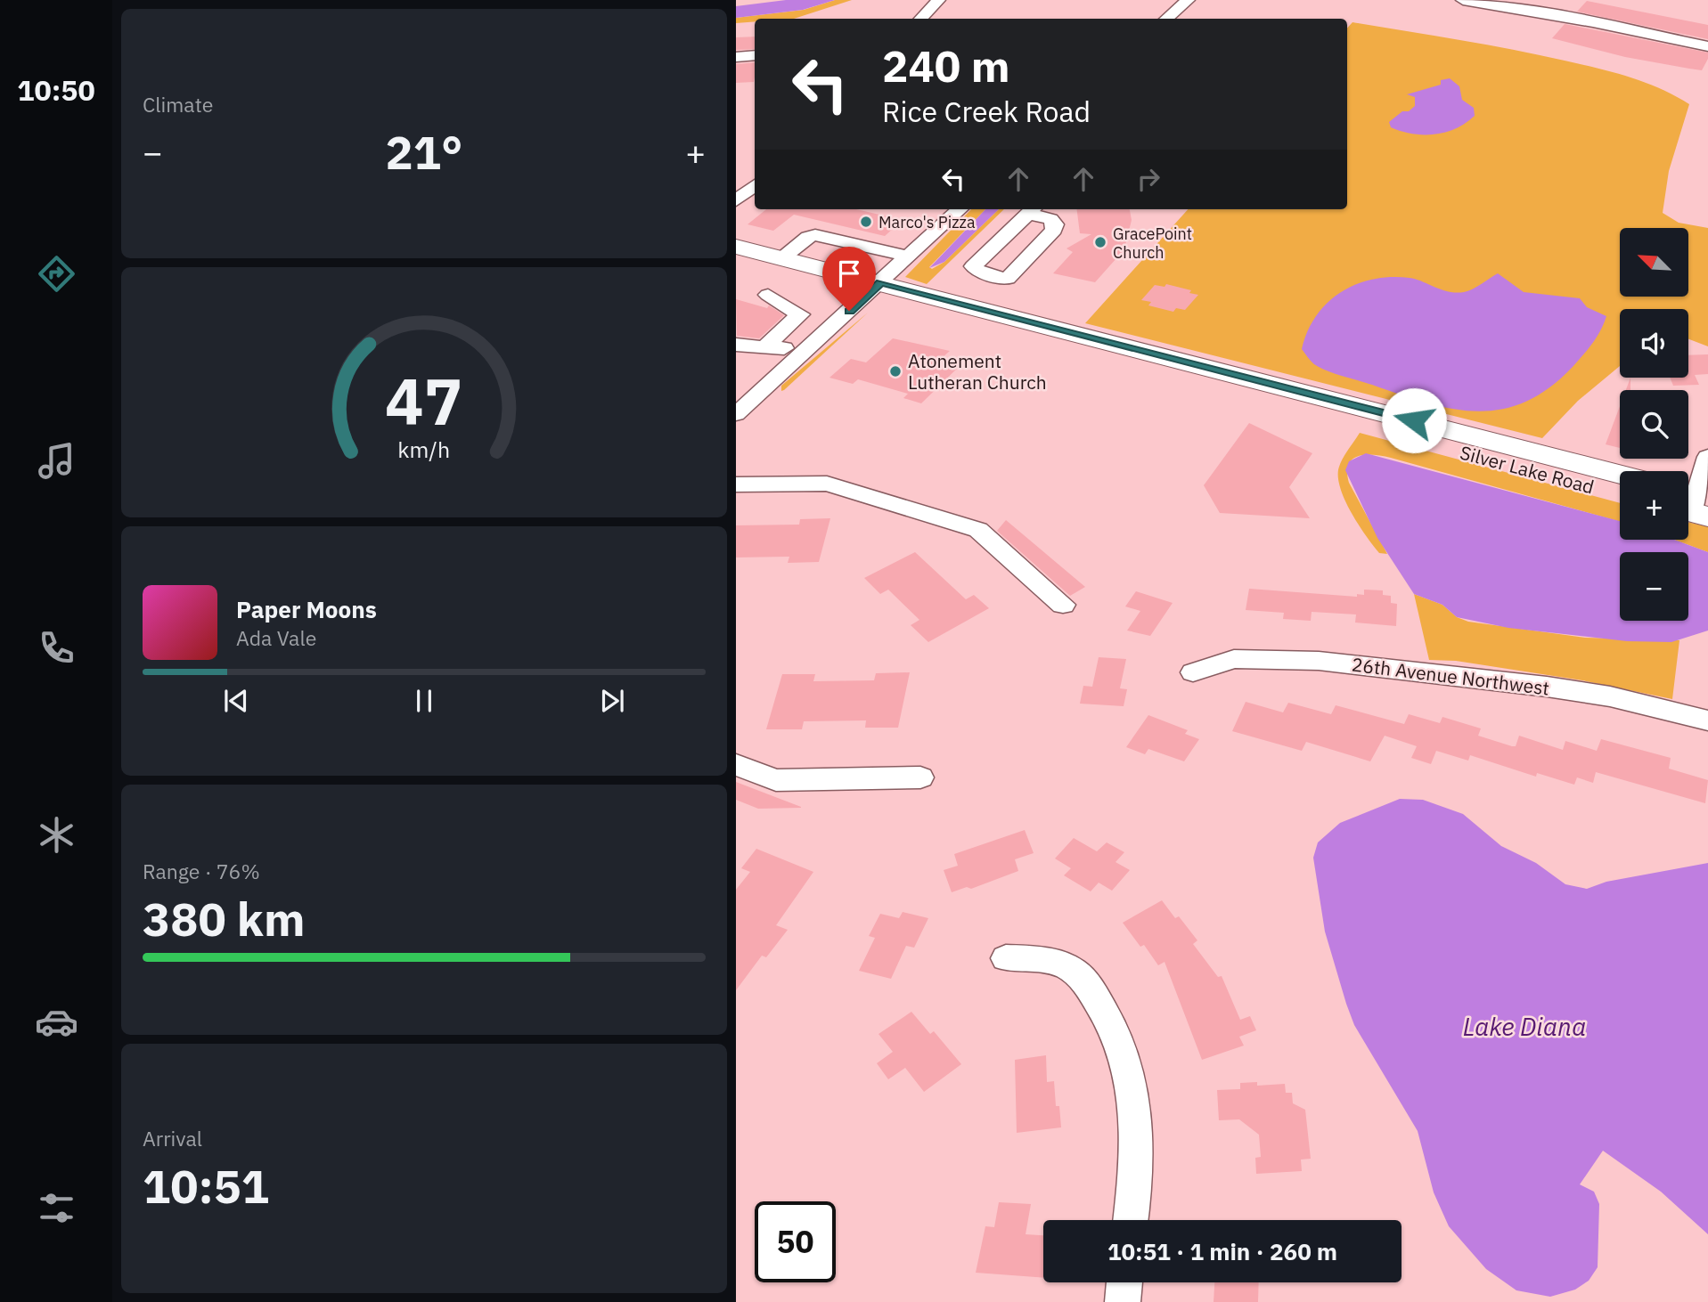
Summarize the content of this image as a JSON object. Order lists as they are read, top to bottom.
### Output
{
  "streets": {
    "main road": ["Silver Lake Road"],
    "street": ["26th Avenue Northwest"]
  },
  "water": ["Lake Diana"],
  "places": ["Marco's Pizza", "GracePoint Church", "Atonement Lutheran Church"],
  "north": "top left",
  "page": {
    "tabs": "10:50",
    "tile": [
      "Climate",
      ["Range · 76%", "380 km"],
      ["Arrival", "10:51"]
    ],
    "turn": ["240 m", "Rice Creek Road"],
    "heat": ["−", "21°", "+"],
    "map_buttons": ["+", "−"],
    "song": ["Paper Moons", "Ada Vale"],
    "limit": "50",
    "trip": "10:51 · 1 min · 260 m",
    "gauge": ["47", "km/h"]
  }
}
